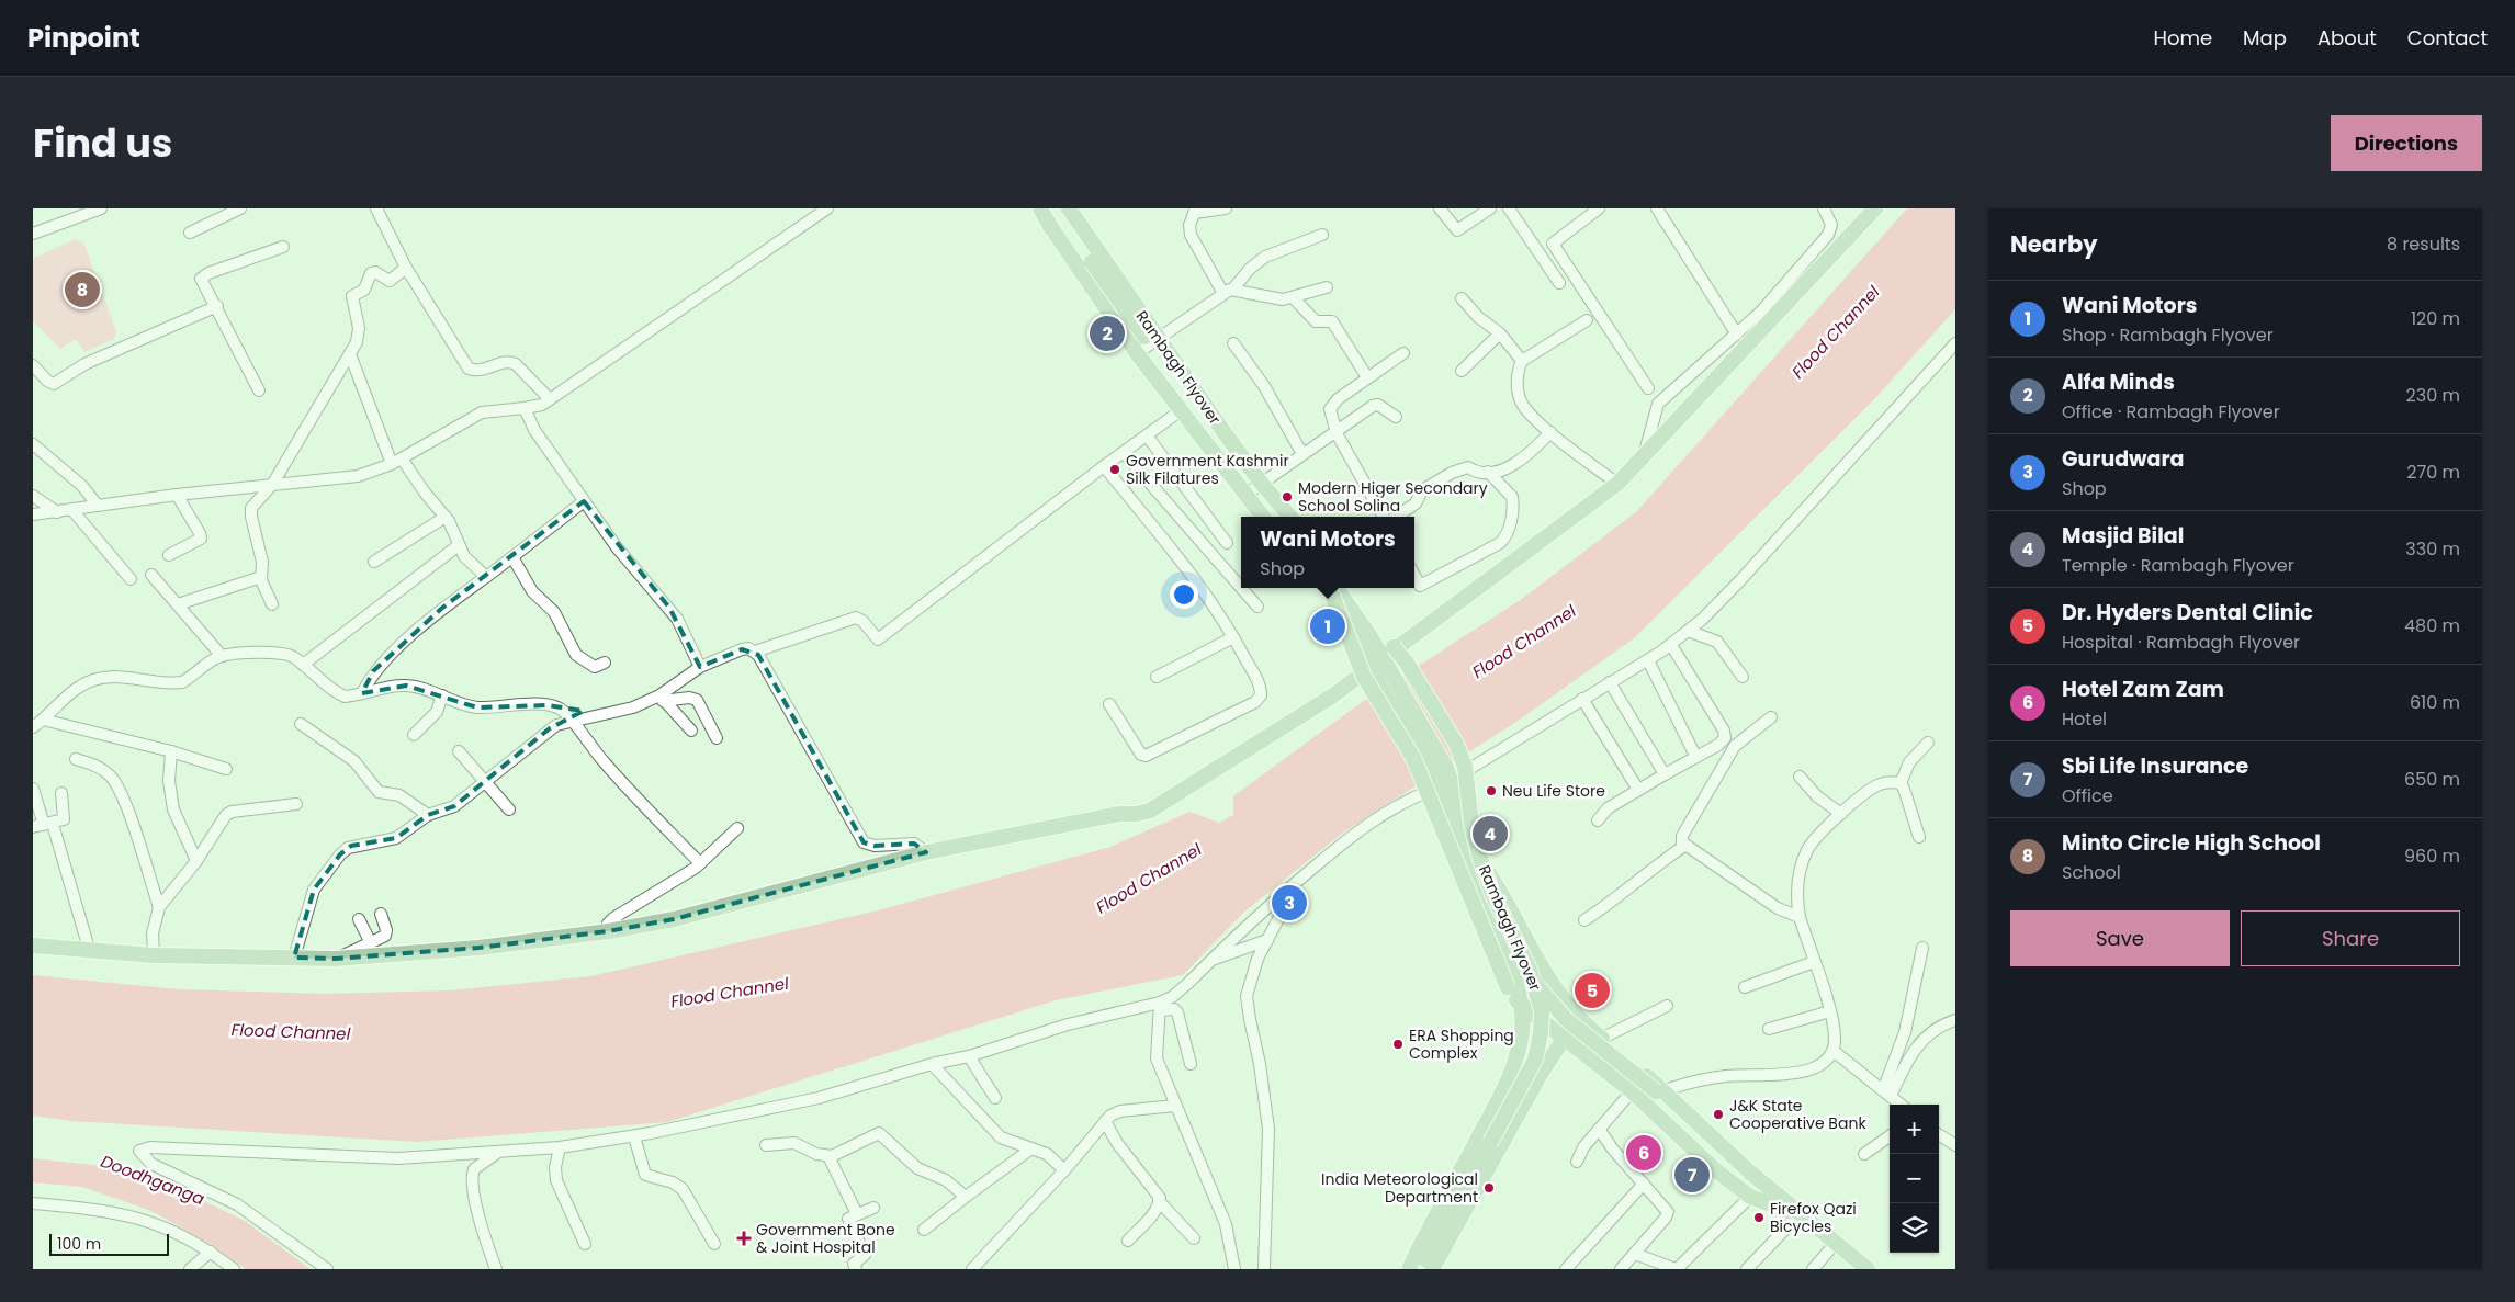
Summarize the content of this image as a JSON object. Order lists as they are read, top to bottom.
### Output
{
  "streets": {
    "main road": ["Rambagh Flyover"]
  },
  "water": ["Flood Channel", "Doodhganga"],
  "places": {
    "other": [
      "Government Kashmir Silk Filatures",
      "Modern Higer Secondary School Solina",
      "Neu Life Store",
      "ERA Shopping Complex",
      "J&K State Cooperative Bank",
      "India Meteorological Department",
      "Firefox Qazi Bicycles"
    ],
    "health": ["Government Bone & Joint Hospital"]
  },
  "scale_bar": "100 m",
  "page": {
    "header": "Pinpoint",
    "nav": [
      "Home",
      "Map",
      "About",
      "Contact"
    ],
    "title": "Find us",
    "buttons": [
      "Directions",
      ["Save", "Share"]
    ],
    "heading": ["Nearby", "8 results"],
    "pins": [
      "8",
      "2",
      "1",
      "4",
      "3",
      "5",
      "6",
      "7"
    ],
    "list": [
      {
        "mark": "1",
        "name": "Wani Motors",
        "note": "Shop · Rambagh Flyover",
        "value": "120 m"
      },
      {
        "mark": "2",
        "name": "Alfa Minds",
        "note": "Office · Rambagh Flyover",
        "value": "230 m"
      },
      {
        "mark": "3",
        "name": "Gurudwara",
        "note": "Shop",
        "value": "270 m"
      },
      {
        "mark": "4",
        "name": "Masjid Bilal",
        "note": "Temple · Rambagh Flyover",
        "value": "330 m"
      },
      {
        "mark": "5",
        "name": "Dr. Hyders Dental Clinic",
        "note": "Hospital · Rambagh Flyover",
        "value": "480 m"
      },
      {
        "mark": "6",
        "name": "Hotel Zam Zam",
        "note": "Hotel",
        "value": "610 m"
      },
      {
        "mark": "7",
        "name": "Sbi Life Insurance",
        "note": "Office",
        "value": "650 m"
      },
      {
        "mark": "8",
        "name": "Minto Circle High School",
        "note": "School",
        "value": "960 m"
      }
    ],
    "popup": ["Wani Motors", "Shop"],
    "map_buttons": ["+", "−"],
    "scale": "100 m"
  }
}
